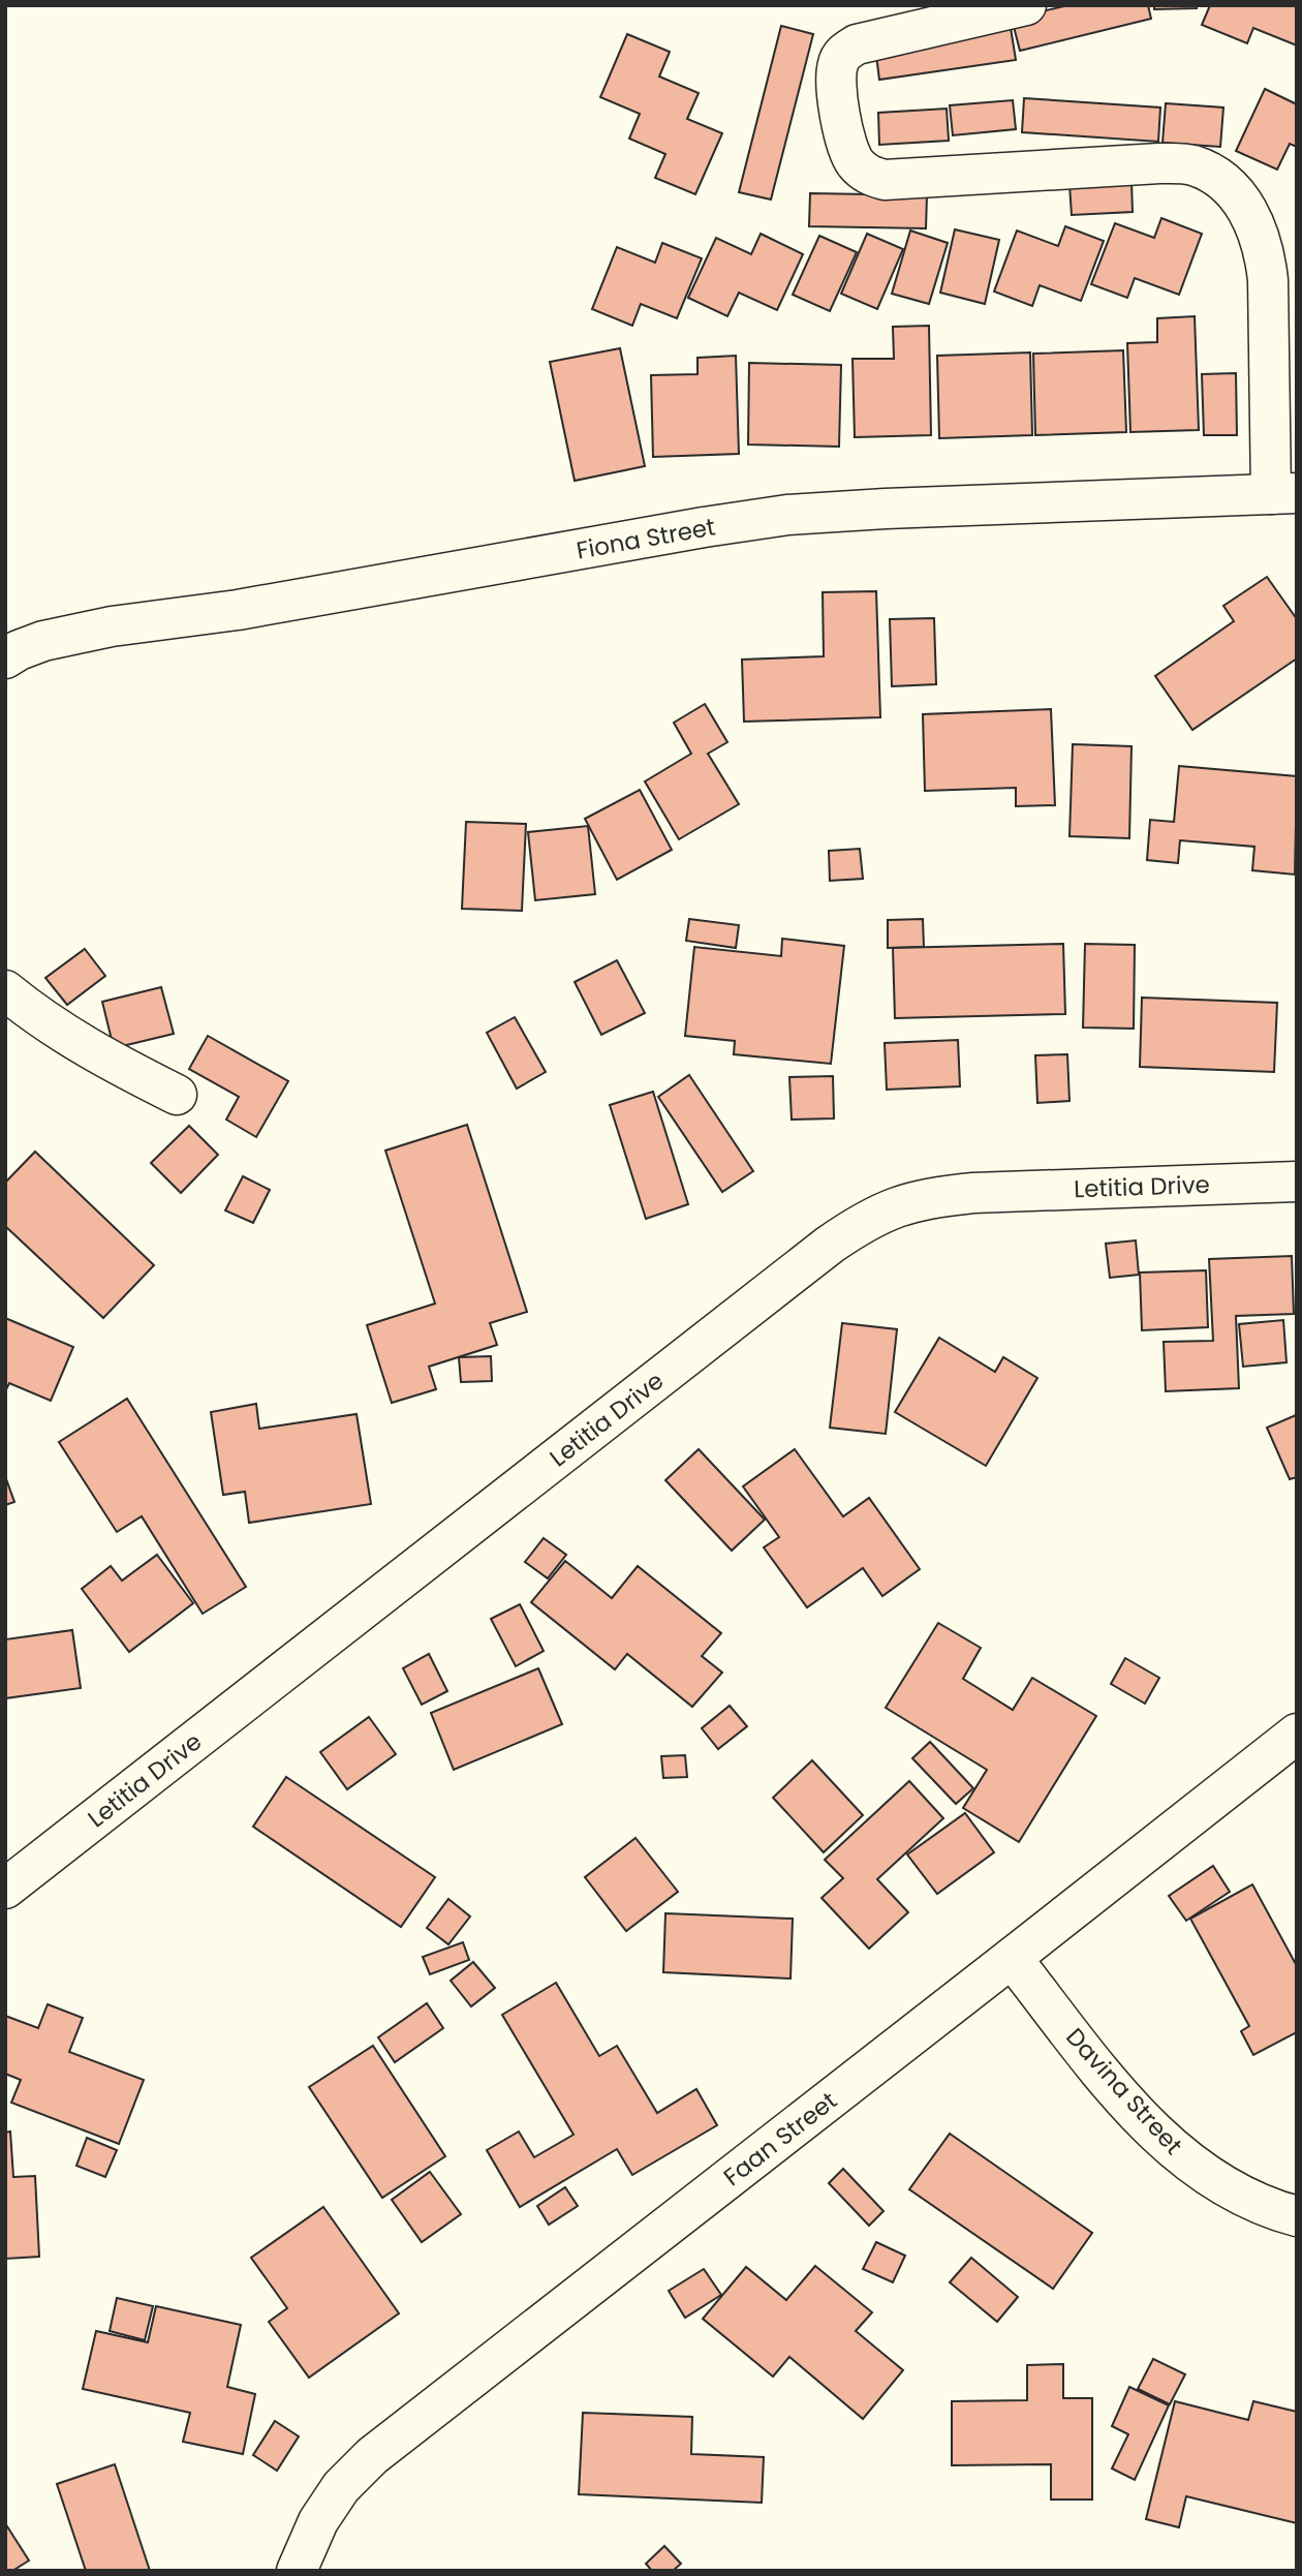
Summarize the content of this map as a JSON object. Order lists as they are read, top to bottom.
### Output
{
  "streets": {
    "street": [
      "Fiona Street",
      "Letitia Drive",
      "Davina Street",
      "Faan Street"
    ]
  },
  "crossings": [
    ["Davina Street", "Faan Street"]
  ]
}
